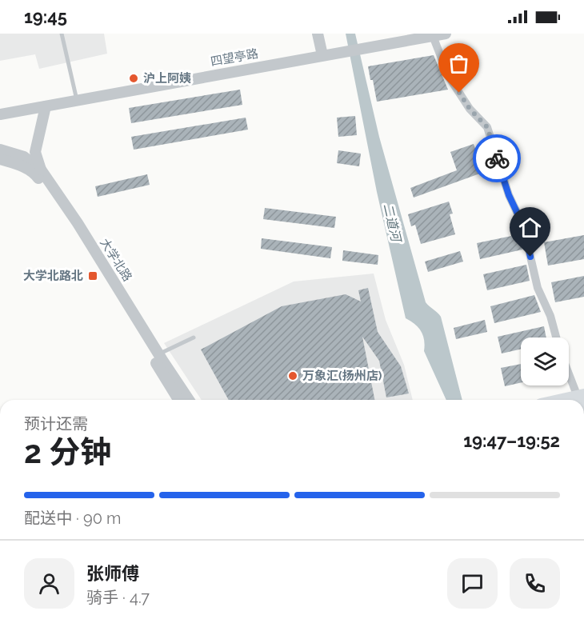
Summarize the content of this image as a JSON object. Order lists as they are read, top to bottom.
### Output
{
  "streets": {
    "street": ["四望亭路", "大学北路"]
  },
  "water": ["二道河"],
  "places": {
    "other": ["沪上阿姨", "万象汇(扬州店)"],
    "transit": ["大学北路北"]
  },
  "page": {
    "status": "19:45",
    "heading": ["2 分钟", "预计还需", "19:47–19:52"],
    "panel": ["张师傅", "骑手 · 4.7"],
    "bar": "配送中 · 90 m"
  }
}
